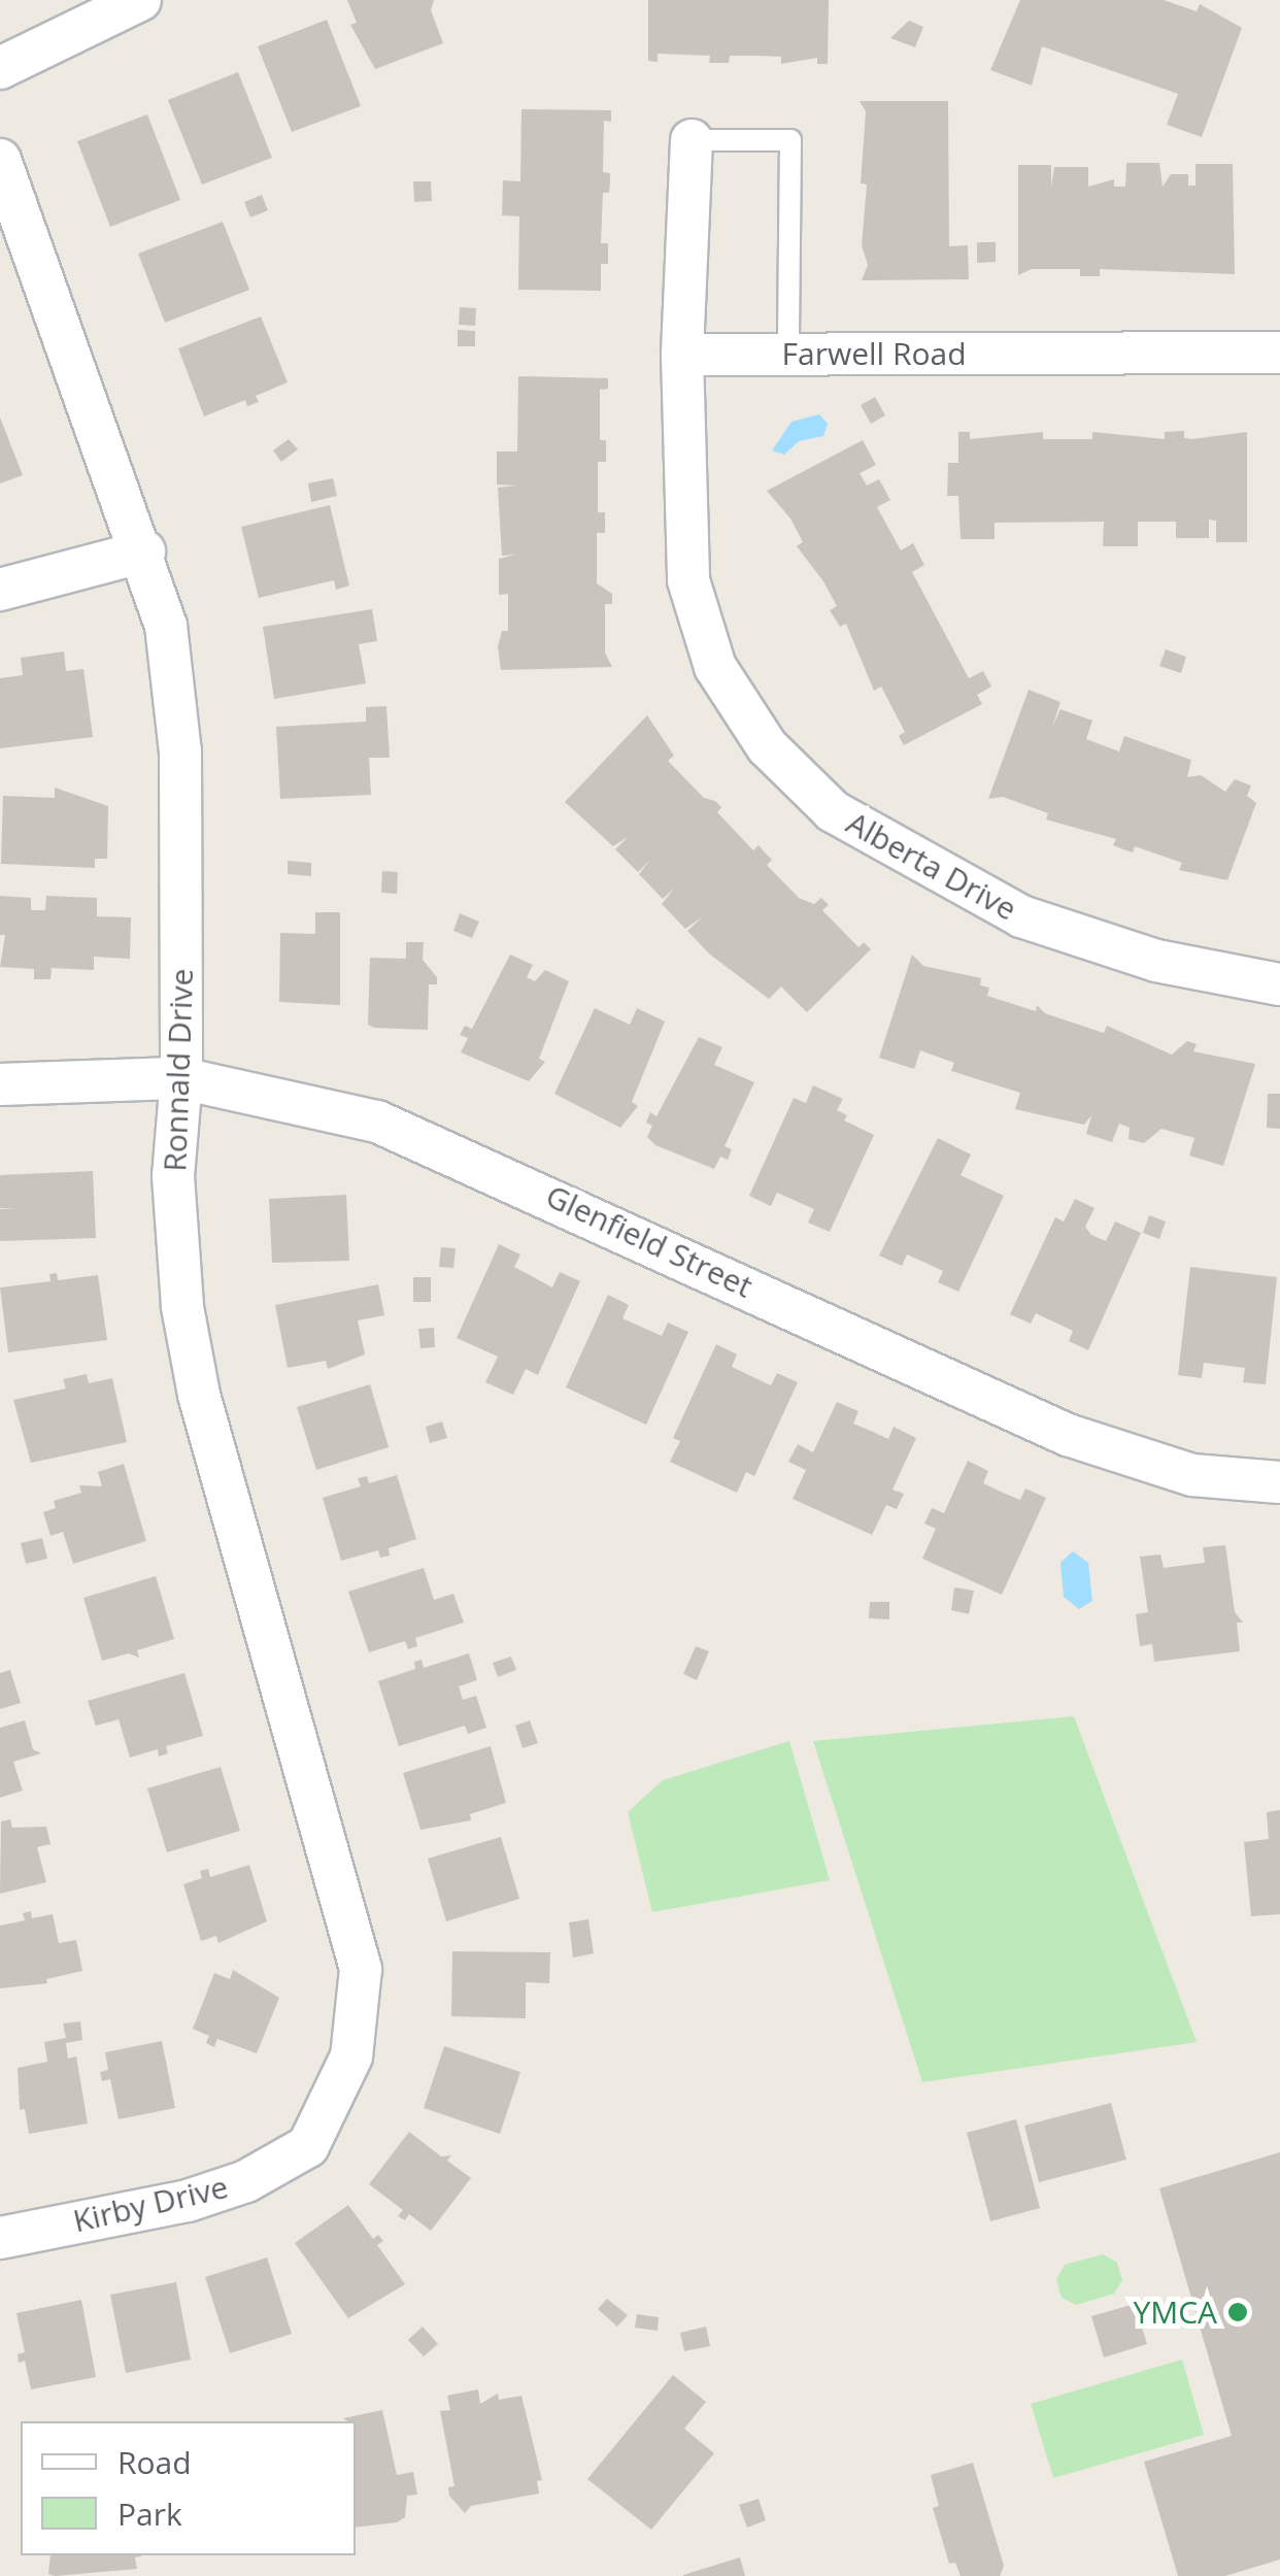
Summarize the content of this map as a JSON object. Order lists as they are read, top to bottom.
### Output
{
  "streets": {
    "street": [
      "Farwell Road",
      "Alberta Drive",
      "Ronnald Drive",
      "Glenfield Street",
      "Kirby Drive"
    ]
  },
  "crossings": [
    ["Farwell Road", "Alberta Drive"],
    ["Ronnald Drive", "Glenfield Street"],
    ["Ronnald Drive", "Kirby Drive"]
  ],
  "places": ["YMCA"],
  "legend": ["Road", "Park"]
}
